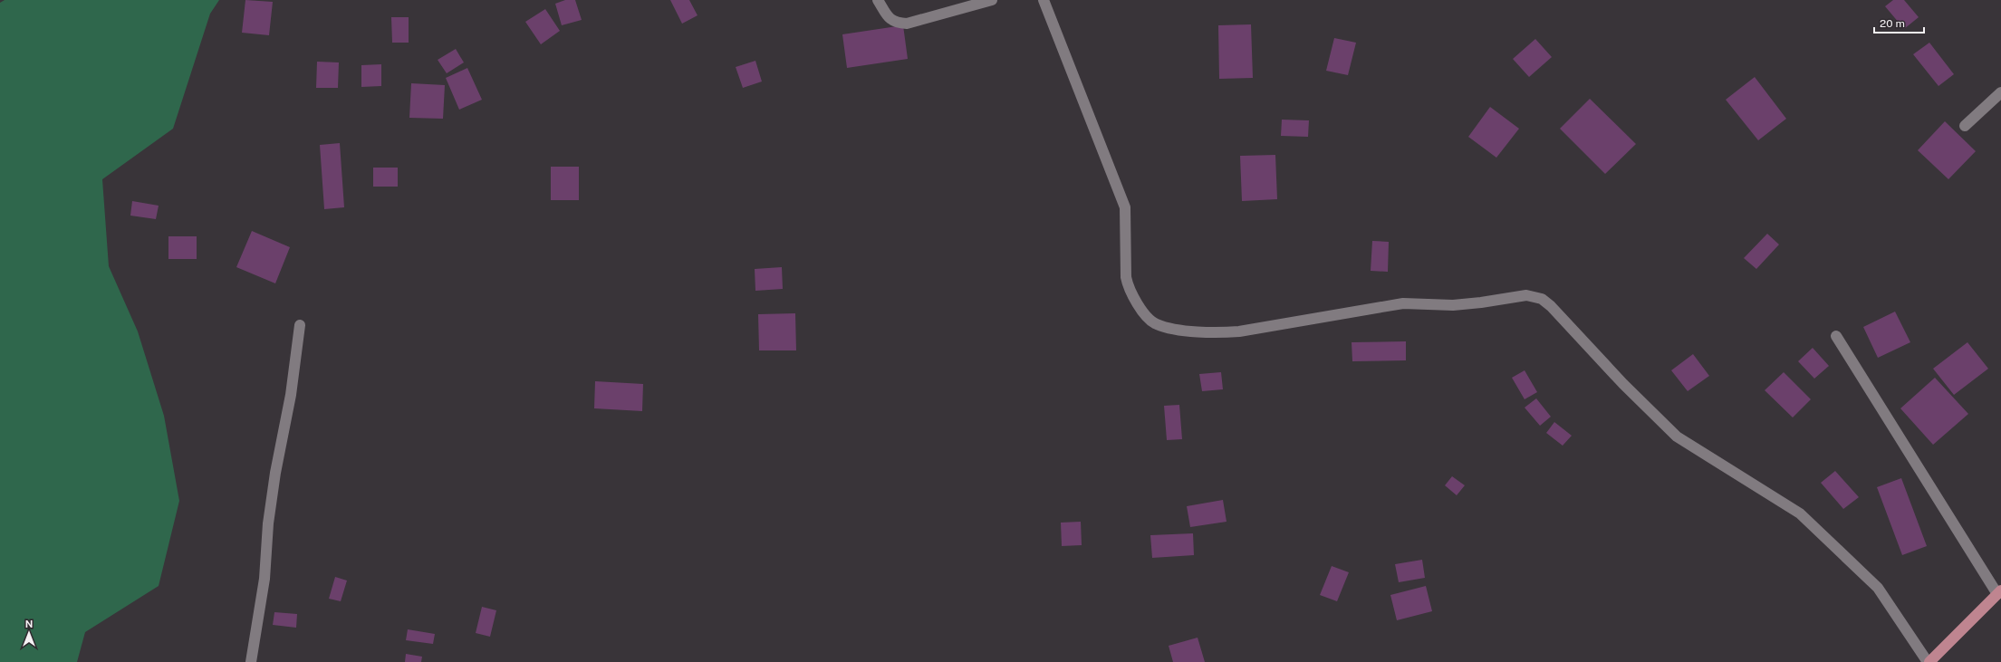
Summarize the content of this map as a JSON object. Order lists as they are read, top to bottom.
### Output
{
  "scale_bar": "20 m",
  "north": "top"
}
